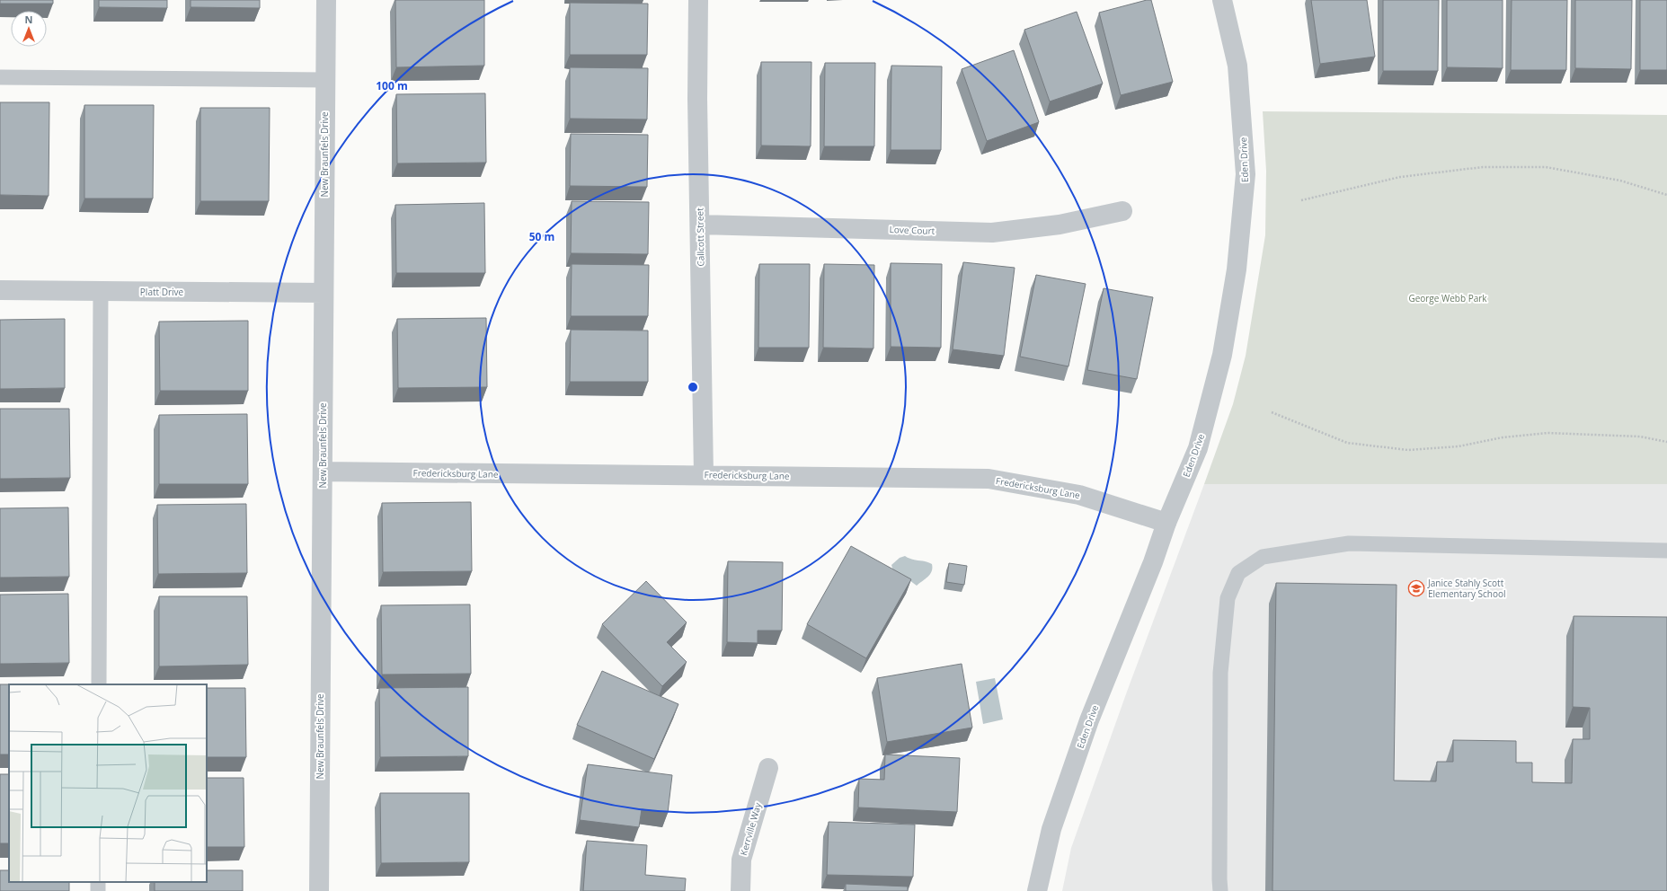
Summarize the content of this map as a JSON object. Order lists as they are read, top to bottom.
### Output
{
  "streets": {
    "street": [
      "New Braunfels Drive",
      "Eden Drive",
      "Love Court",
      "Callcott Street",
      "Platt Drive",
      "Fredericksburg Lane",
      "Kerrville Way"
    ]
  },
  "crossings": [
    ["New Braunfels Drive", "Platt Drive"],
    ["New Braunfels Drive", "Fredericksburg Lane"],
    ["Eden Drive", "Fredericksburg Lane"],
    ["Love Court", "Callcott Street"],
    ["Callcott Street", "Fredericksburg Lane"]
  ],
  "parks": ["George Webb Park"],
  "places": {
    "school or university": ["Janice Stahly Scott Elementary School"]
  },
  "north": "top",
  "rings": ["100 m", "50 m"]
}
